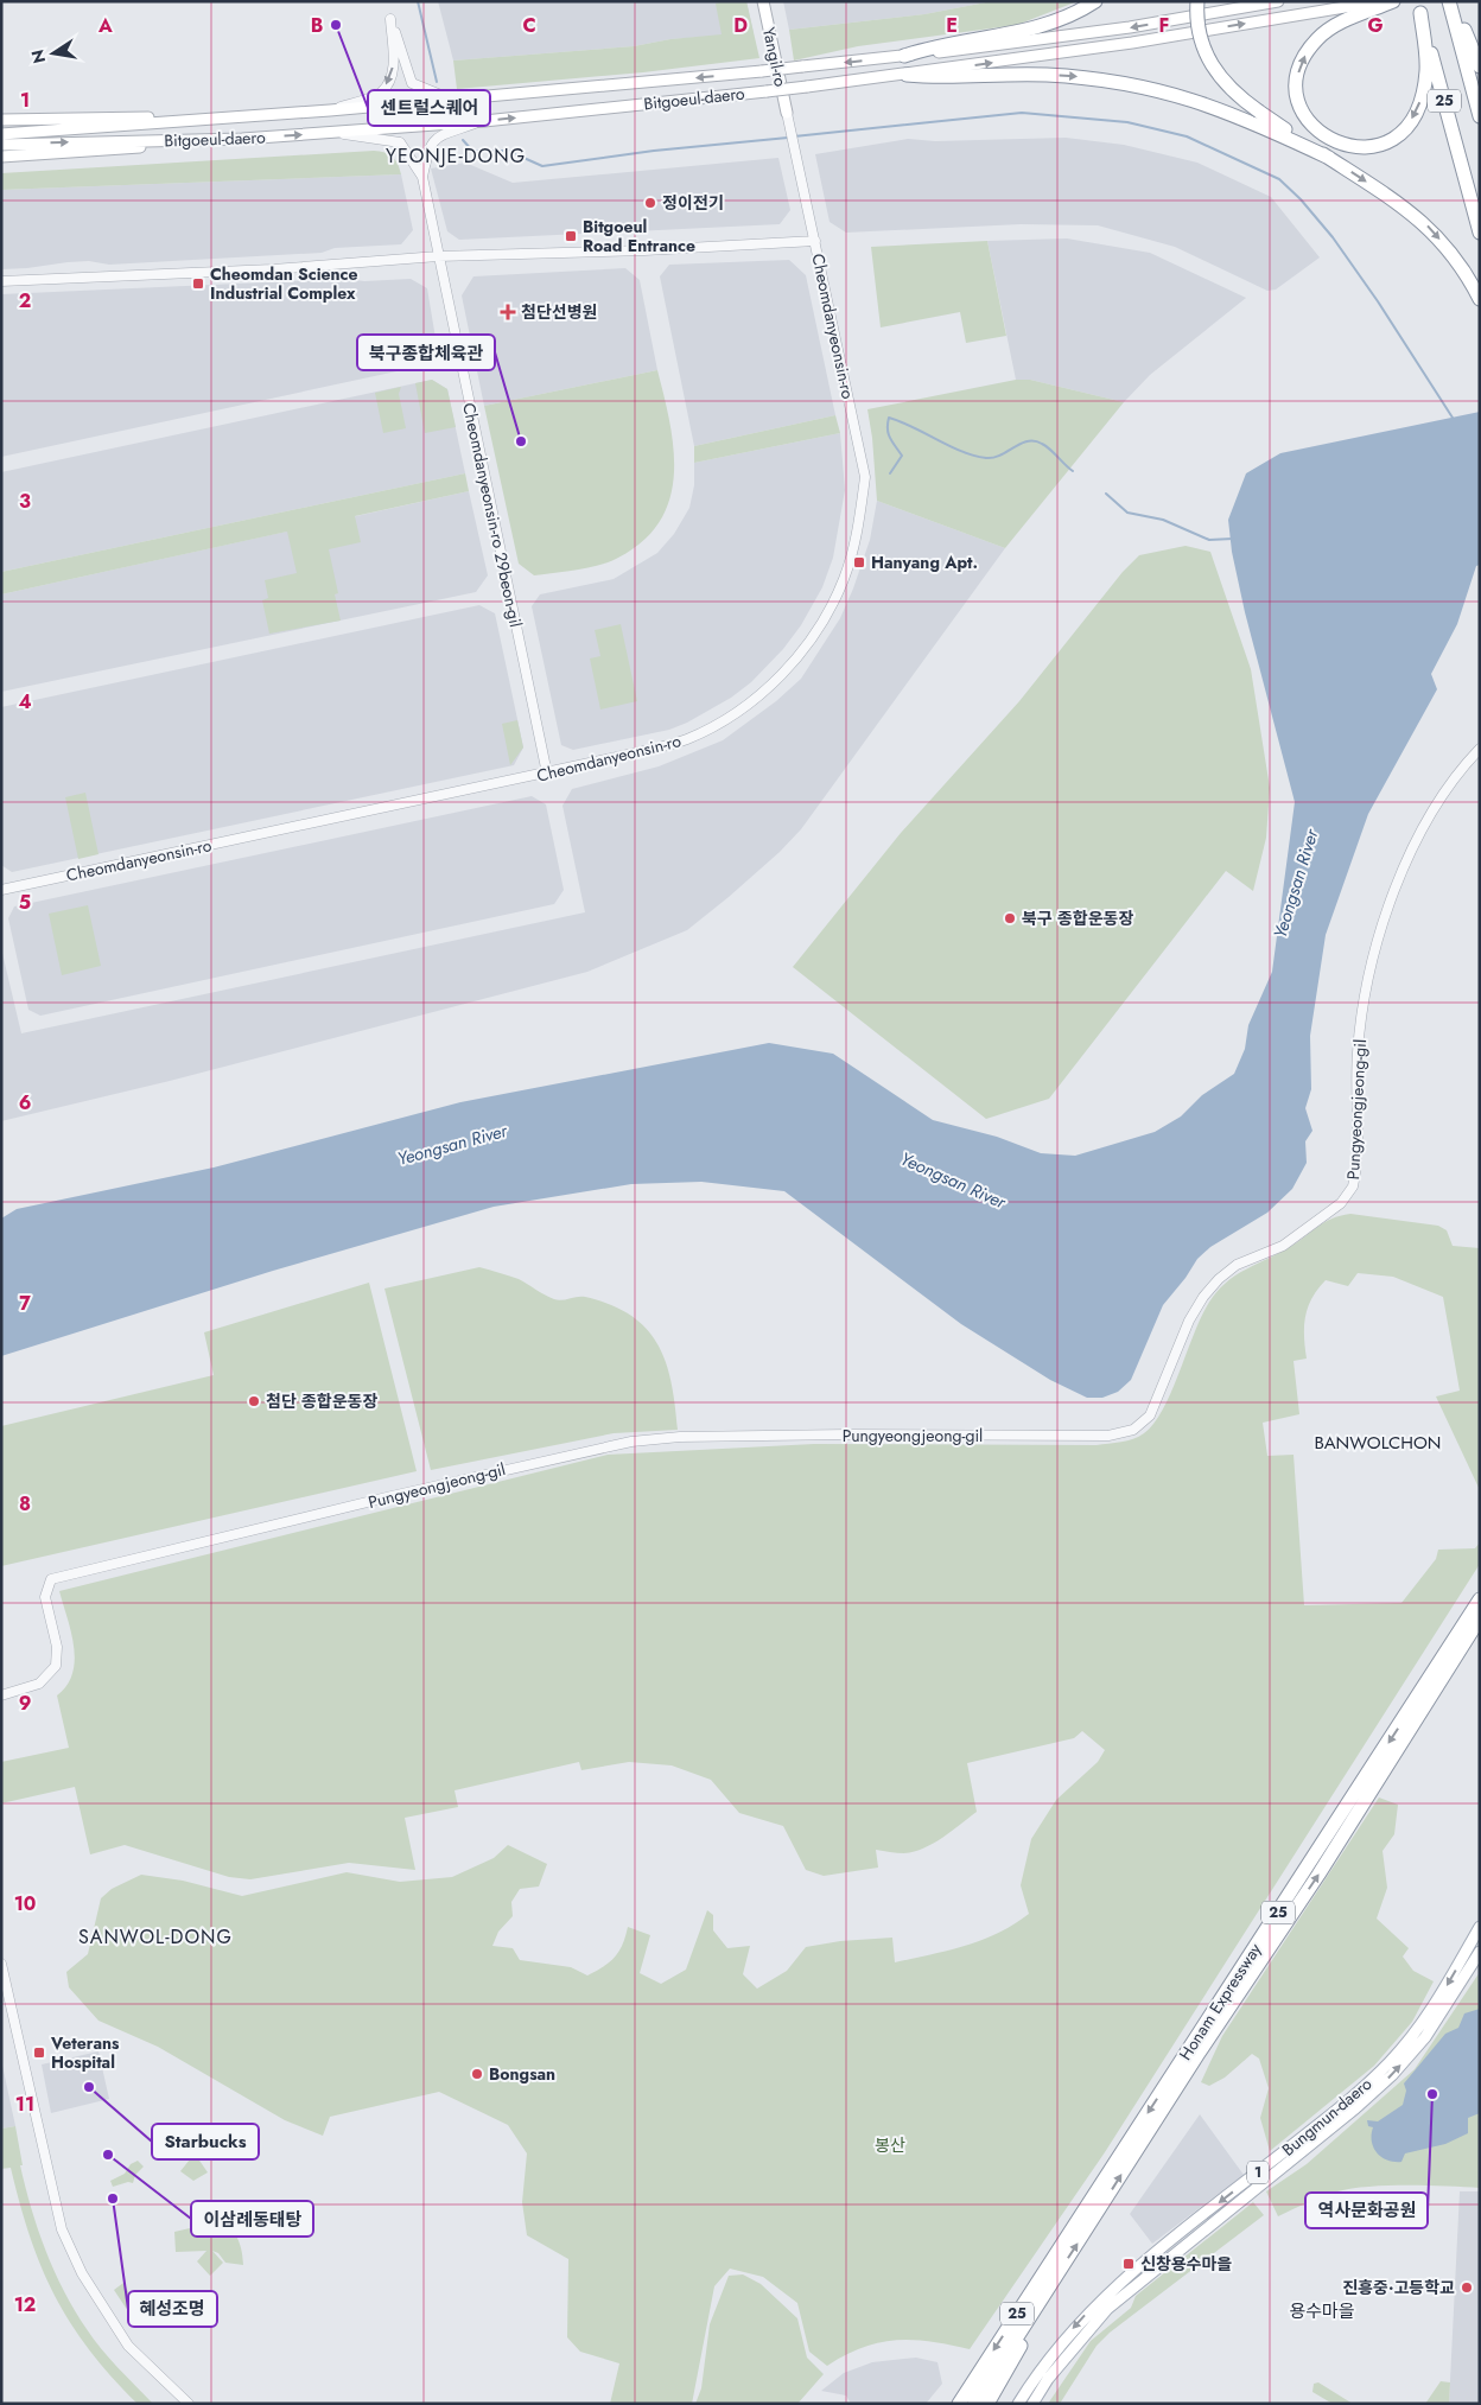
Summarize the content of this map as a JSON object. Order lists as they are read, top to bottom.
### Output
{
  "streets": {
    "highway": ["25", "Honam Expressway"],
    "main road": [
      "Yangil-ro",
      "Bitgoeul-daero",
      "Bungmun-daero",
      "1"
    ],
    "street": ["Cheomdanyeonsin-ro", "Cheomdanyeonsin-ro 29beon-gil", "Pungyeongjeong-gil"]
  },
  "crossings": [
    ["Yangil-ro", "Cheomdanyeonsin-ro"],
    ["Cheomdanyeonsin-ro", "Cheomdanyeonsin-ro 29beon-gil"]
  ],
  "districts": [
    "YEONJE-DONG",
    "BANWOLCHON",
    "SANWOL-DONG",
    "용수마을"
  ],
  "water": ["Yeongsan River"],
  "parks": ["봉산"],
  "places": {
    "other": [
      "센트럴스퀘어",
      "정이전기",
      "북구종합체육관",
      "북구 종합운동장",
      "첨단 종합운동장",
      "Bongsan",
      "Starbucks",
      "역사문화공원",
      "이삼례동태탕",
      "혜성조명",
      "진흥중·고등학교"
    ],
    "transit": [
      "Bitgoeul Road Entrance",
      "Cheomdan Science Industrial Complex",
      "Hanyang Apt.",
      "Veterans Hospital",
      "신창용수마을"
    ],
    "health": ["첨단선병원"]
  },
  "north": "left",
  "grid": {
    "columns": [
      "A",
      "B",
      "C",
      "D",
      "E",
      "F",
      "G"
    ],
    "rows": [
      "1",
      "2",
      "3",
      "4",
      "5",
      "6",
      "7",
      "8",
      "9",
      "10",
      "11",
      "12"
    ]
  }
}
